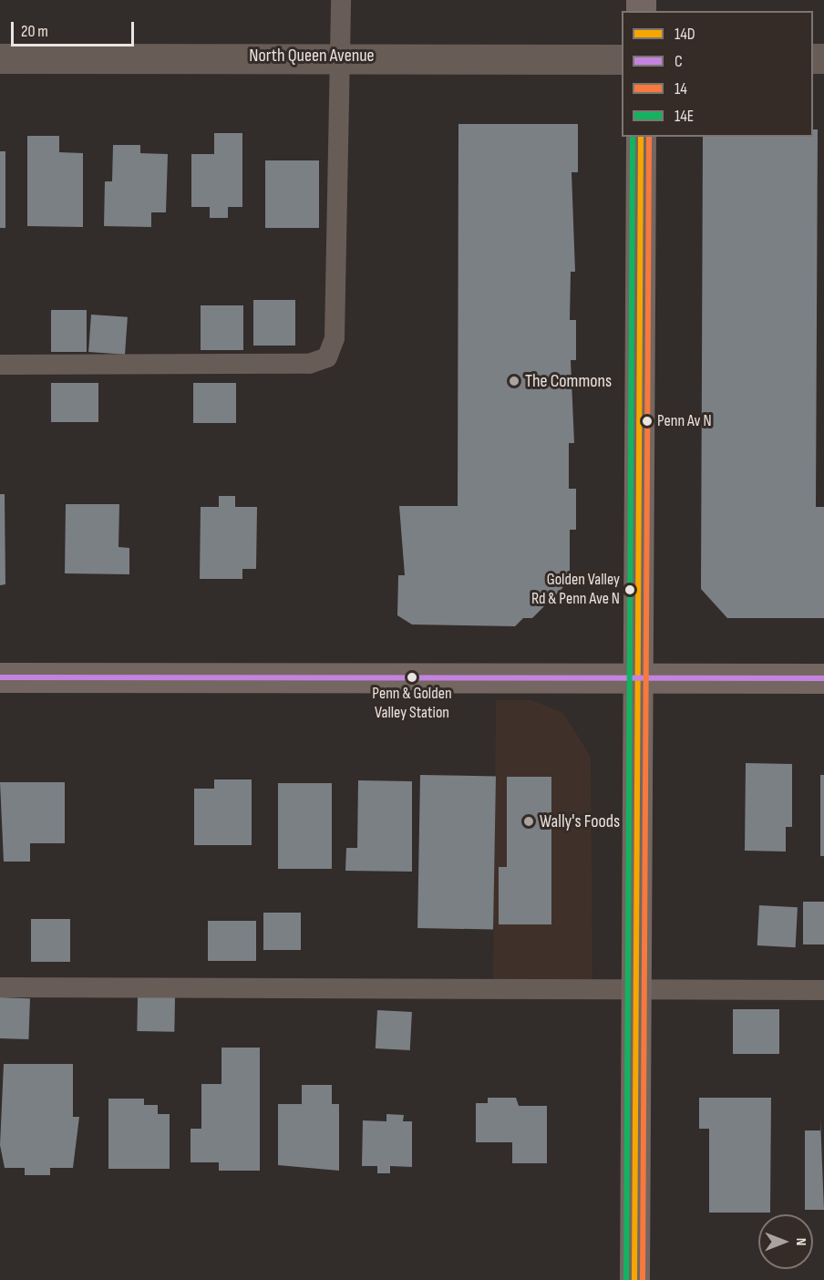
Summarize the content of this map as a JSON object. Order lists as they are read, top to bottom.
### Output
{
  "streets": {
    "street": ["North Queen Avenue"]
  },
  "places": [
    "The Commons",
    "Penn Av N",
    "Golden Valley Rd & Penn Ave N",
    "Penn & Golden Valley Station",
    "Wally's Foods"
  ],
  "lines": [
    "transit line 14D",
    "transit line 14",
    "transit line 14E",
    "transit line C"
  ],
  "legend": [
    "14D",
    "C",
    "14",
    "14E"
  ],
  "scale_bar": "20 m",
  "north": "right"
}
